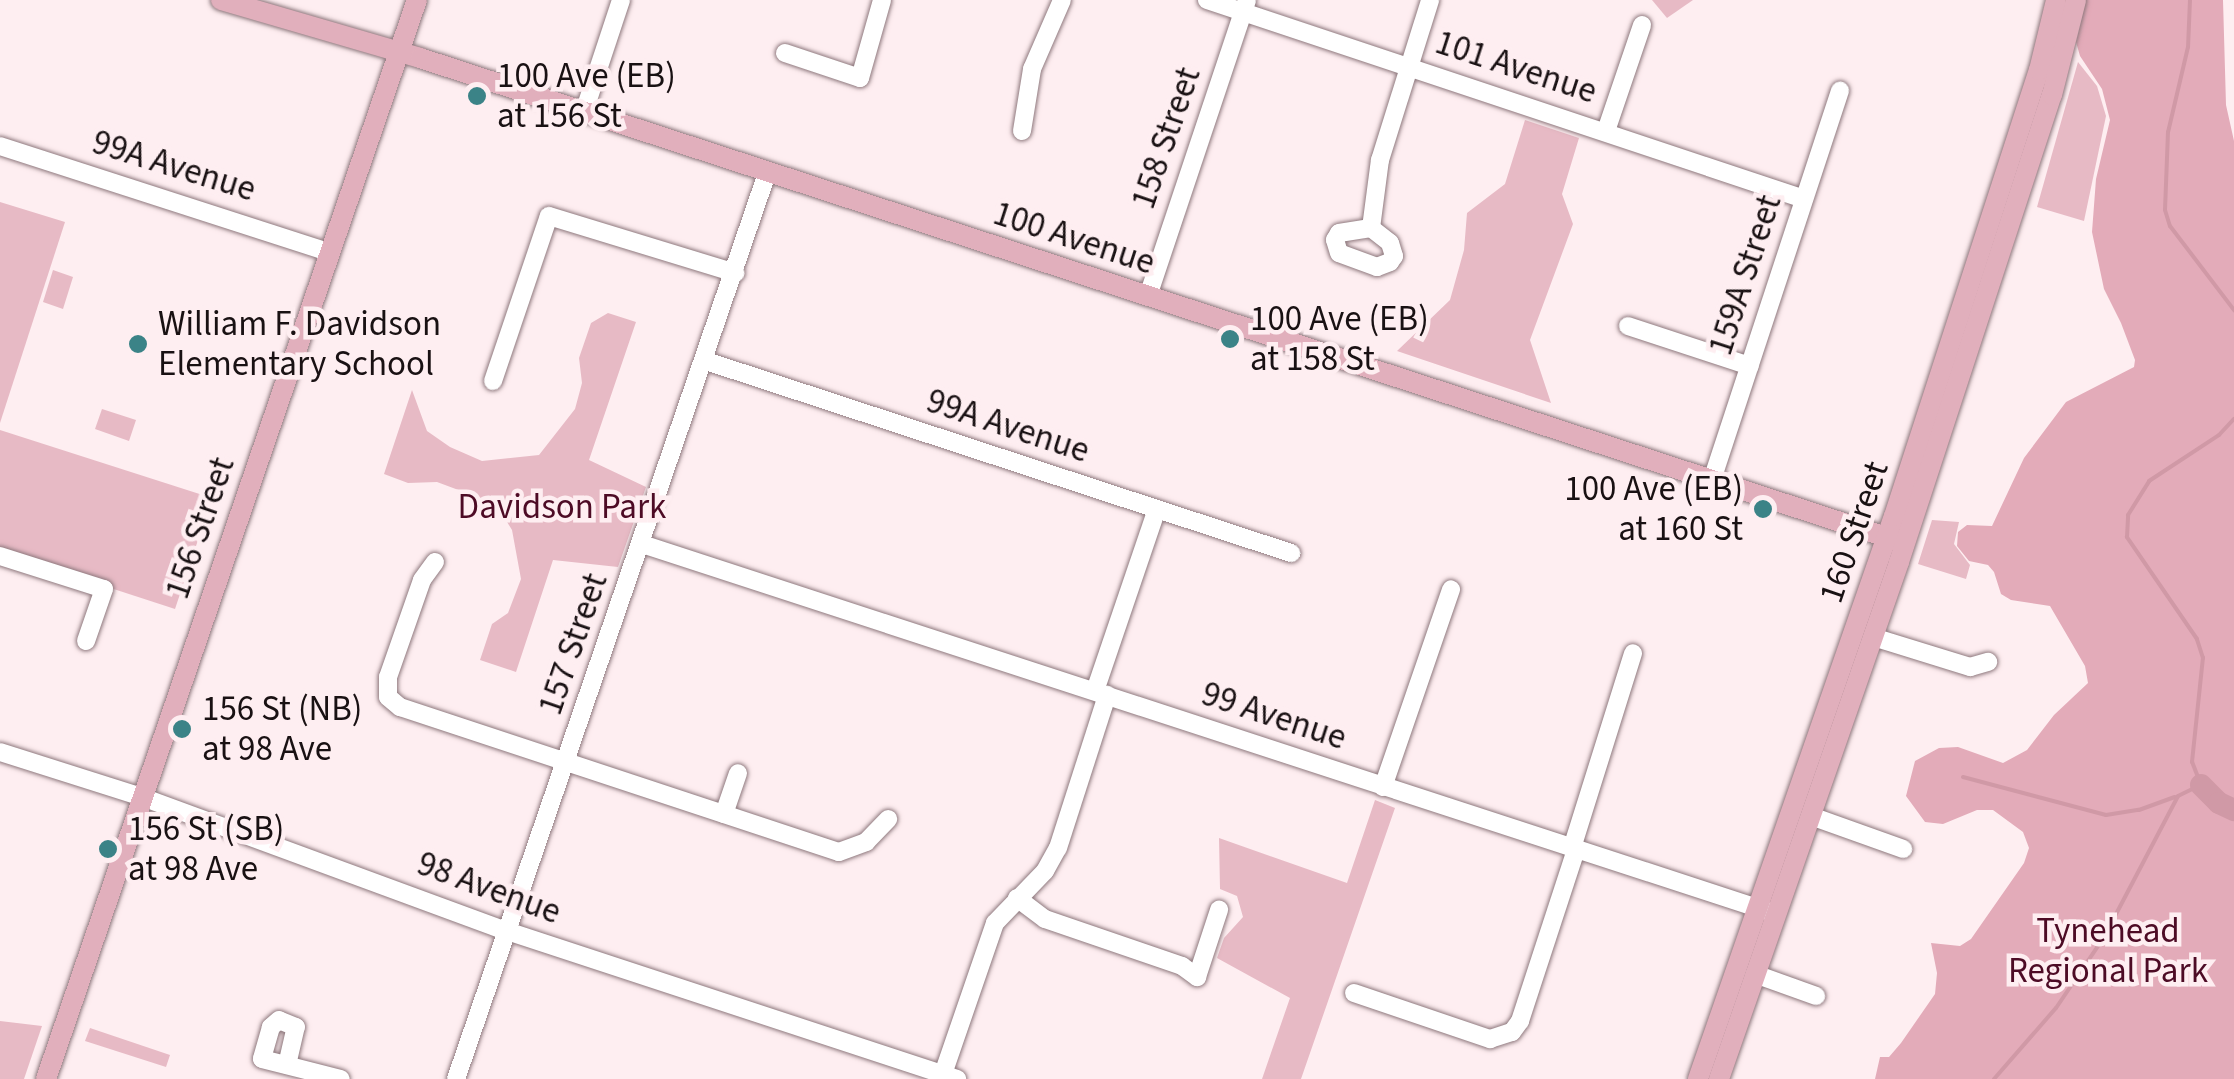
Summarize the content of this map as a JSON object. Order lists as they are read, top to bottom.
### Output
{
  "streets": {
    "main road": ["100 Avenue", "156 Street", "160 Street"],
    "street": [
      "101 Avenue",
      "158 Street",
      "99A Avenue",
      "159A Street",
      "157 Street",
      "99 Avenue",
      "98 Avenue"
    ]
  },
  "crossings": [
    ["101 Avenue", "158 Street"],
    ["101 Avenue", "159A Street"],
    ["158 Street", "100 Avenue"],
    ["99A Avenue", "156 Street"],
    ["99A Avenue", "157 Street"],
    ["100 Avenue", "159A Street"],
    ["100 Avenue", "156 Street"],
    ["100 Avenue", "160 Street"],
    ["100 Avenue", "157 Street"],
    ["156 Street", "98 Avenue"],
    ["160 Street", "99 Avenue"],
    ["157 Street", "99 Avenue"],
    ["157 Street", "98 Avenue"]
  ],
  "parks": ["Davidson Park", "Tynehead Regional Park"],
  "places": [
    "100 Ave (EB) at 156 St",
    "100 Ave (EB) at 158 St",
    "William F. Davidson Elementary School",
    "100 Ave (EB) at 160 St",
    "156 St (NB) at 98 Ave",
    "156 St (SB) at 98 Ave"
  ]
}
